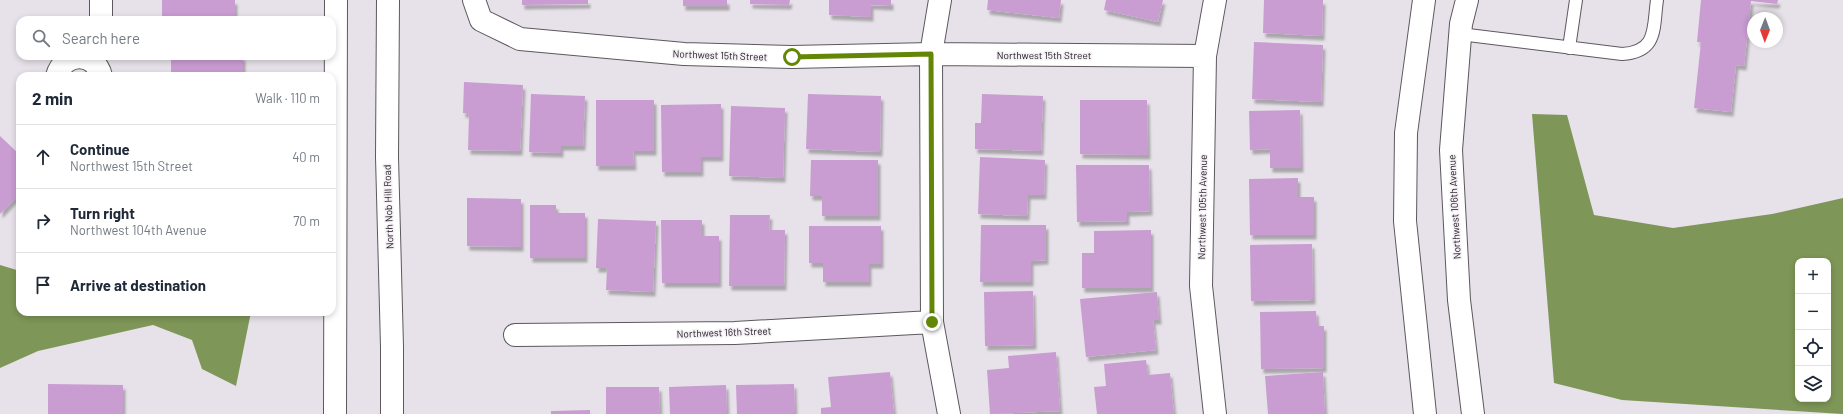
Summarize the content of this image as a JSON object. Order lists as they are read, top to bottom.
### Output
{
  "streets": {
    "street": [
      "Northwest 15th Street",
      "North Nob Hill Road",
      "Northwest 105th Avenue",
      "Northwest 106th Avenue",
      "Northwest 16th Street"
    ]
  },
  "crossings": [
    ["Northwest 15th Street", "Northwest 105th Avenue"]
  ],
  "north": "bottom",
  "page": {
    "search": "Search here",
    "heading": ["2 min", "Walk · 110 m"],
    "list": [
      ["Continue", "Northwest 15th Street", "40 m"],
      ["Turn right", "Northwest 104th Avenue", "70 m"],
      "Arrive at destination"
    ],
    "map_buttons": ["+", "−"]
  }
}
